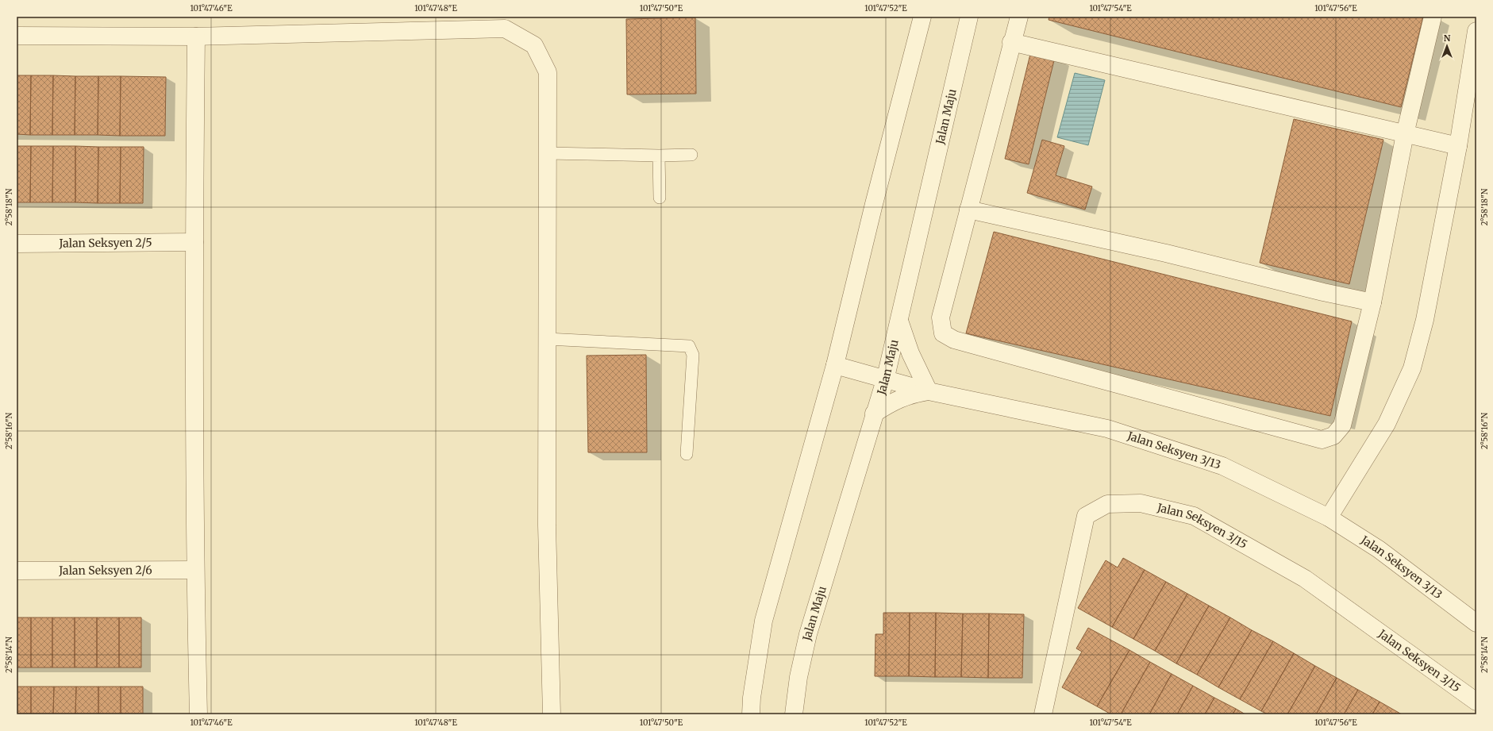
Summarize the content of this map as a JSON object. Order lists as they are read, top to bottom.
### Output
{
  "streets": {
    "street": [
      "Jalan Maju",
      "Jalan Seksyen 2/5",
      "Jalan Seksyen 3/13",
      "Jalan Seksyen 3/15",
      "Jalan Seksyen 2/6"
    ]
  },
  "crossings": [
    ["Jalan Maju", "Jalan Seksyen 3/13"]
  ],
  "north": "top",
  "coordinates": [
    "101°47'46\"E",
    "101°47'48\"E",
    "101°47'50\"E",
    "101°47'52\"E",
    "101°47'54\"E",
    "101°47'56\"E",
    "2°58'18\"N",
    "2°58'16\"N",
    "2°58'14\"N"
  ]
}
